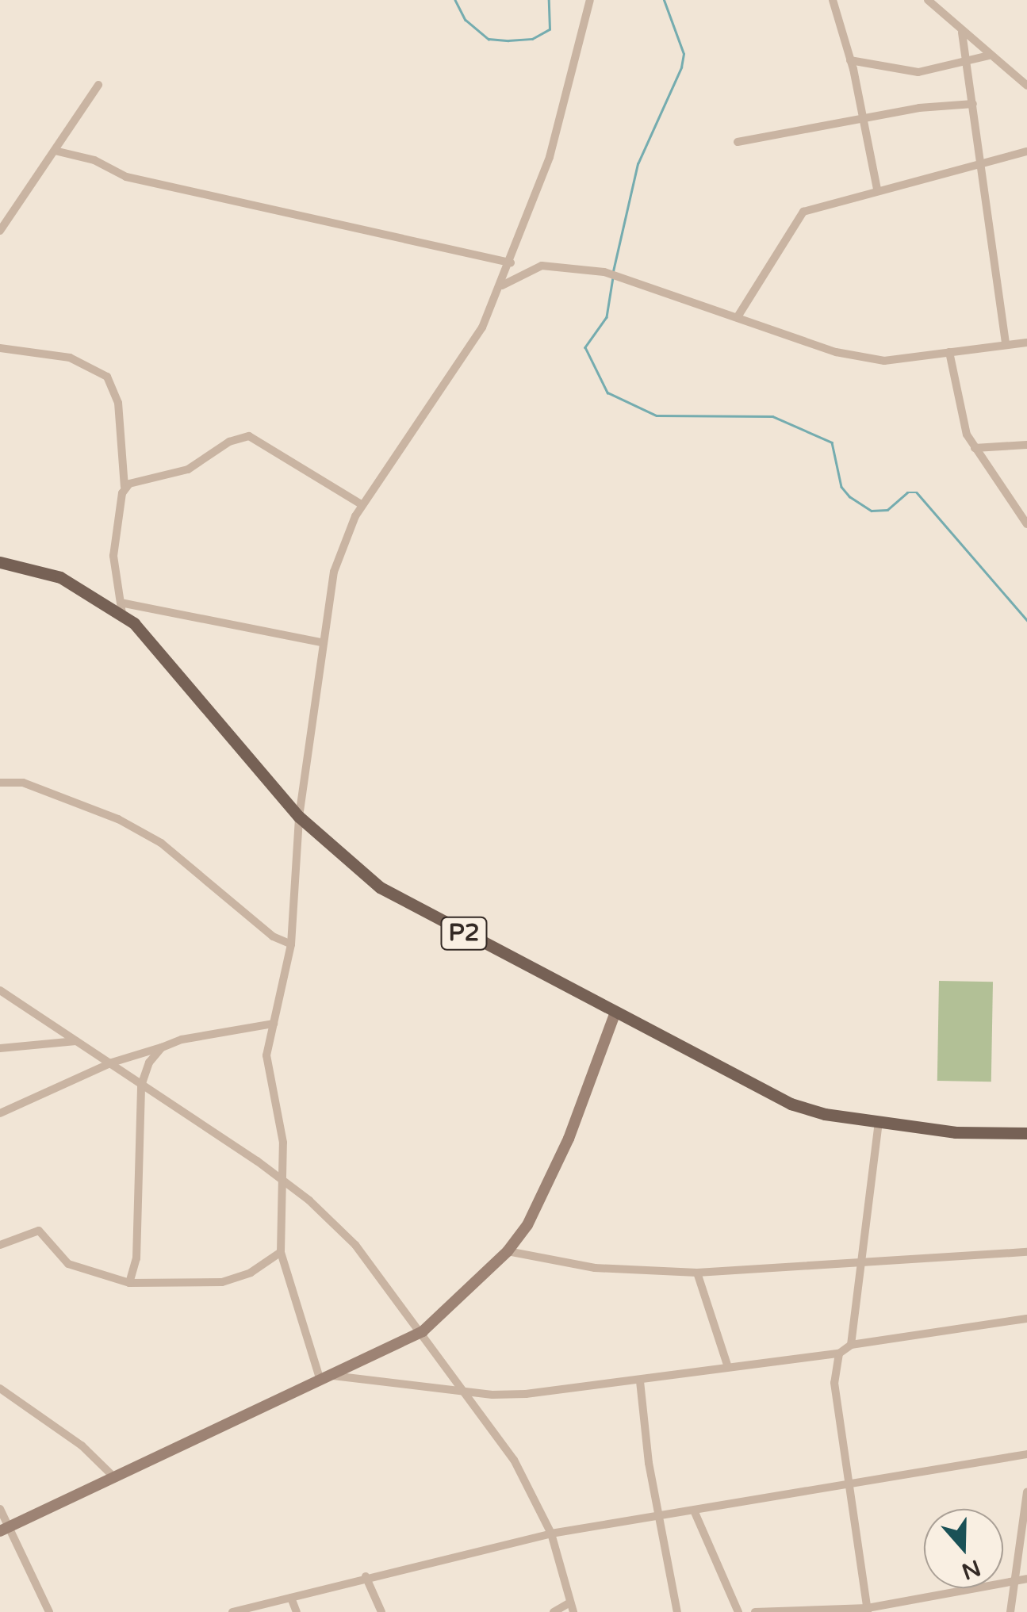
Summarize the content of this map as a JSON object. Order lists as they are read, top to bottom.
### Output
{
  "streets": {
    "main road": ["P2"]
  },
  "north": "bottom"
}
